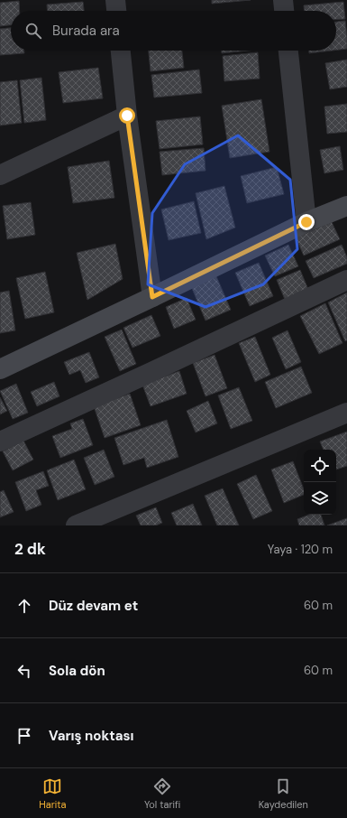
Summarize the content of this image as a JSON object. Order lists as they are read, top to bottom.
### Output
{
  "page": {
    "search": "Burada ara",
    "heading": ["2 dk", "Yaya · 120 m"],
    "list": [
      ["Düz devam et", "60 m"],
      ["Sola dön", "60 m"],
      "Varış noktası"
    ],
    "nav": ["Harita", "Yol tarifi", "Kaydedilen"]
  }
}
